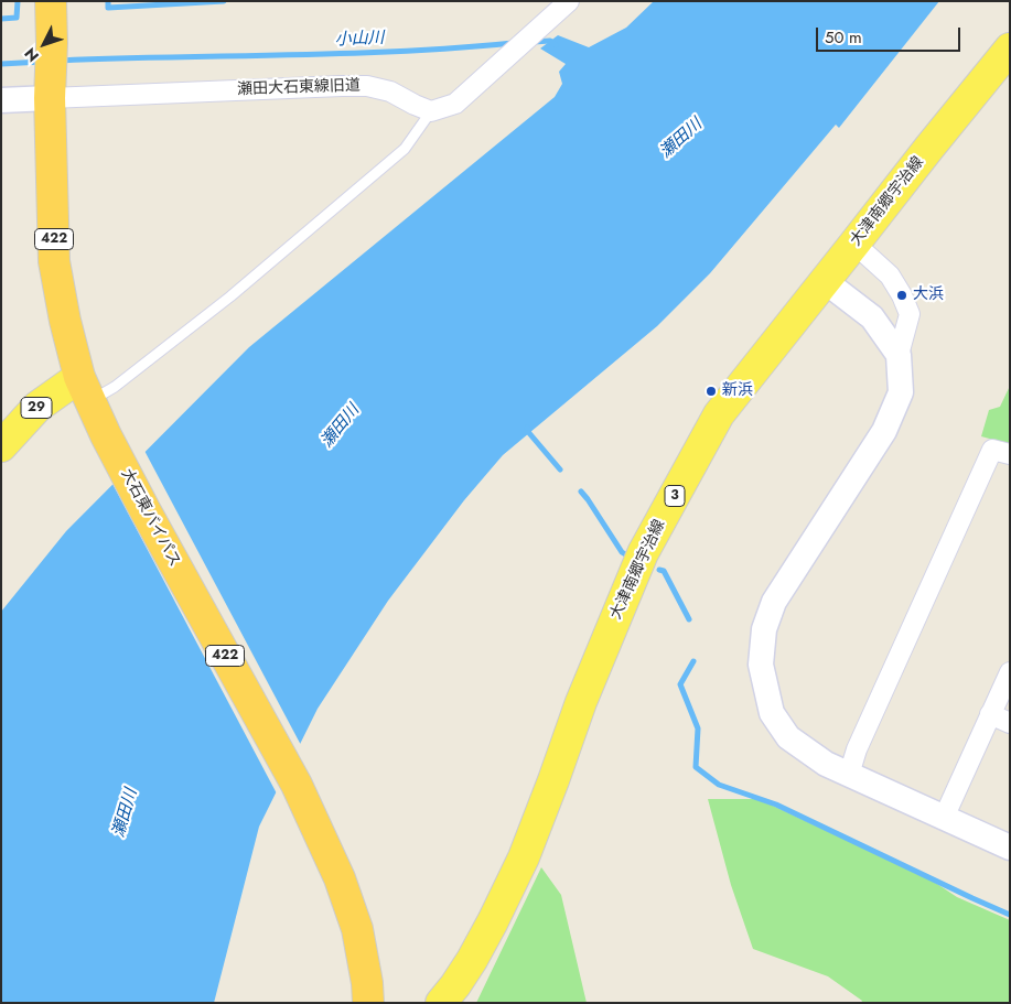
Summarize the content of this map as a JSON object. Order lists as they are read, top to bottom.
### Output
{
  "streets": {
    "highway": ["422", "大石東バイパス"],
    "main road": ["大津南郷宇治線", "29", "3"],
    "street": ["瀬田大石東線旧道"]
  },
  "crossings": [
    ["瀬田大石東線旧道", "大石東バイパス"],
    ["29", "大石東バイパス"]
  ],
  "water": ["小山川", "瀬田川"],
  "places": ["大浜", "新浜"],
  "scale_bar": "50 m",
  "north": "bottom left"
}
